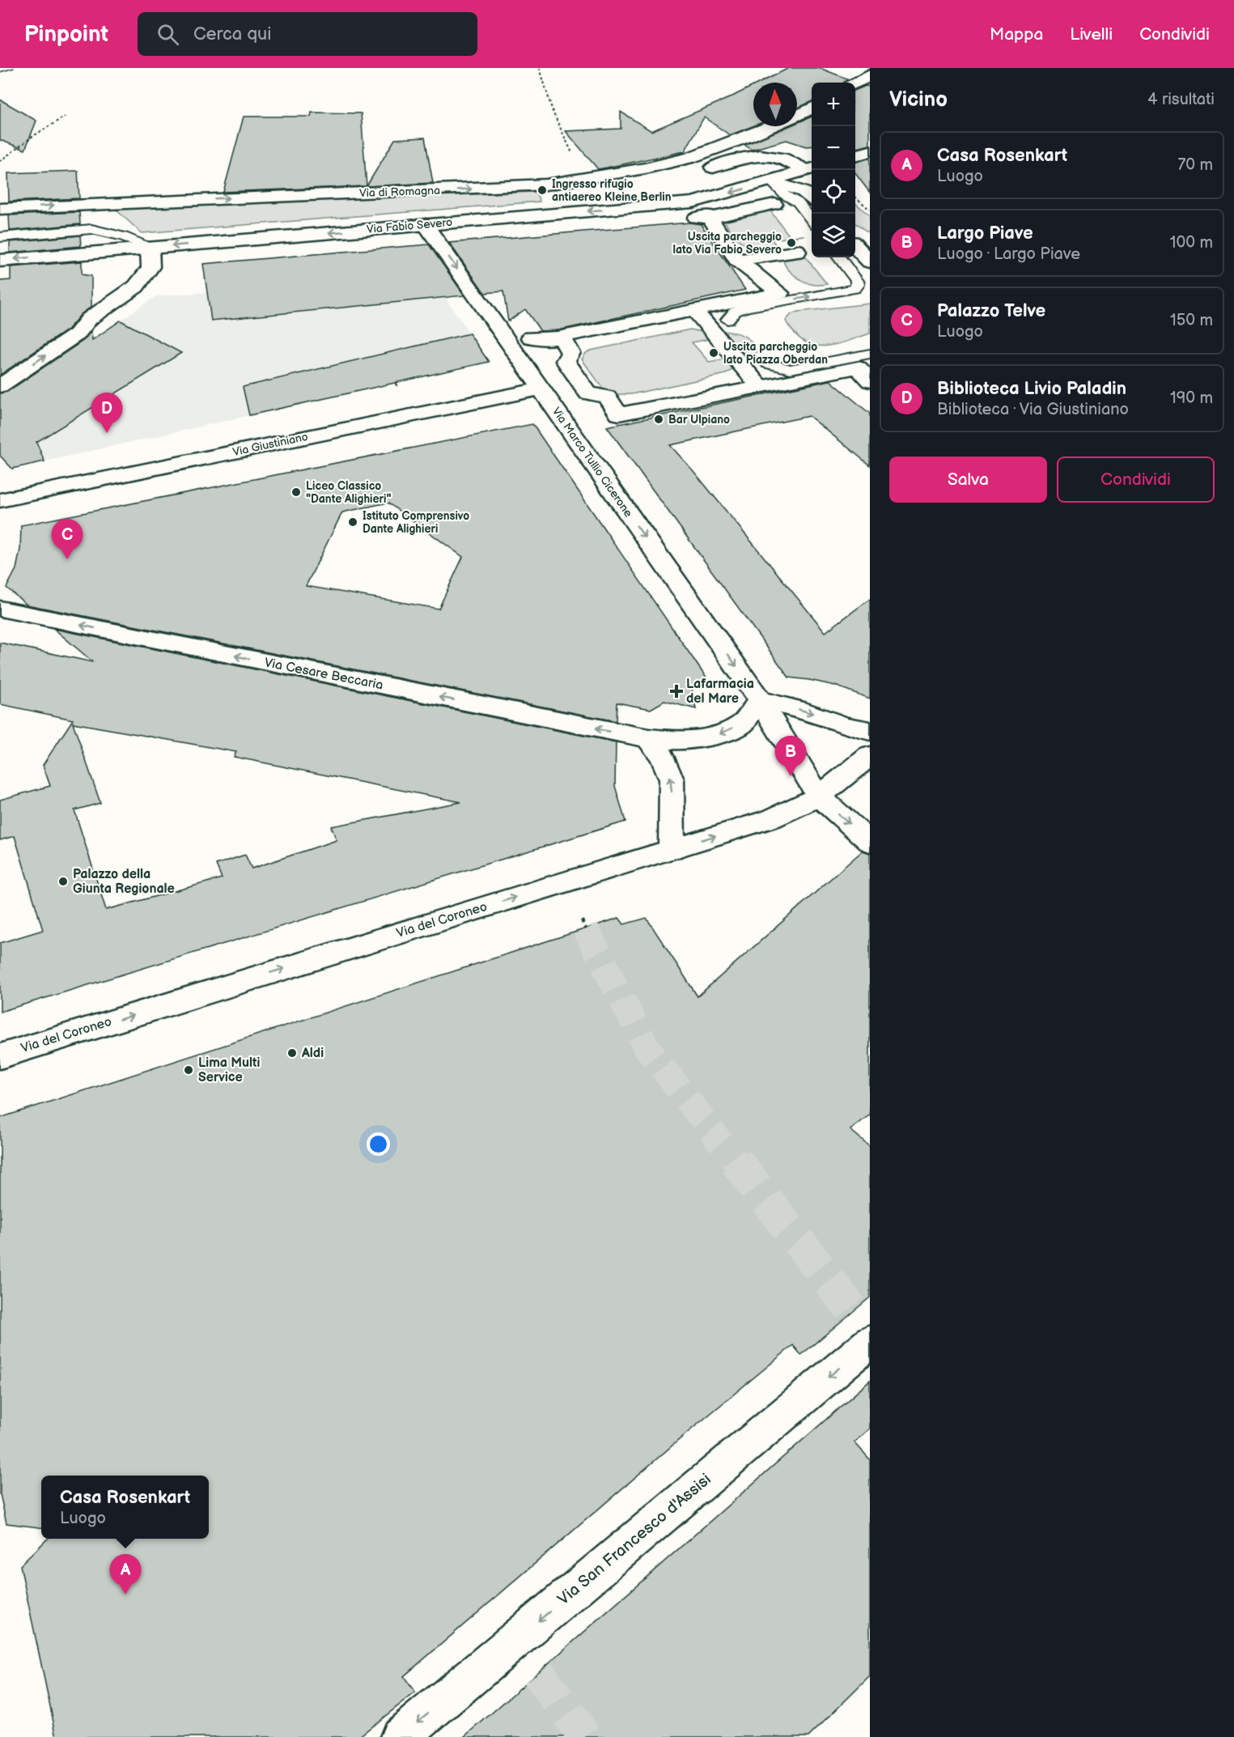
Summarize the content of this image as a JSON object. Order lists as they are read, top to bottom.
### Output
{
  "streets": {
    "street": [
      "Via di Romagna",
      "Via Fabio Severo",
      "Via Giustiniano",
      "Via Marco Tullio Cicerone",
      "Via Cesare Beccaria",
      "Via del Coroneo",
      "Via San Francesco d'Assisi"
    ]
  },
  "crossings": [
    ["Via Fabio Severo", "Via Marco Tullio Cicerone"],
    ["Via Giustiniano", "Via Marco Tullio Cicerone"],
    ["Via Marco Tullio Cicerone", "Via Cesare Beccaria"],
    ["Via Marco Tullio Cicerone", "Via del Coroneo"]
  ],
  "one_way": [
    "Via di Romagna",
    "Via Marco Tullio Cicerone",
    "Via Cesare Beccaria",
    "Via del Coroneo",
    "Via San Francesco d'Assisi"
  ],
  "places": {
    "other": [
      "Ingresso rifugio antiaereo Kleine Berlin",
      "Uscita parcheggio lato Via Fabio Severo",
      "Uscita parcheggio lato Piazza Oberdan",
      "Bar Ulpiano",
      "Liceo Classico \"Dante Alighieri\"",
      "Istituto Comprensivo Dante Alighieri",
      "Palazzo della Giunta Regionale",
      "Aldi",
      "Lima Multi Service"
    ],
    "health": ["Lafarmacia del Mare"]
  },
  "north": "top",
  "page": {
    "header": "Pinpoint",
    "search": "Cerca qui",
    "nav": ["Mappa", "Livelli", "Condividi"],
    "heading": ["Vicino", "4 risultati"],
    "map_buttons": ["+", "−"],
    "list": [
      {
        "mark": "A",
        "name": "Casa Rosenkart",
        "note": "Luogo",
        "value": "70 m"
      },
      {
        "mark": "B",
        "name": "Largo Piave",
        "note": "Luogo · Largo Piave",
        "value": "100 m"
      },
      {
        "mark": "C",
        "name": "Palazzo Telve",
        "note": "Luogo",
        "value": "150 m"
      },
      {
        "mark": "D",
        "name": "Biblioteca Livio Paladin",
        "note": "Biblioteca · Via Giustiniano",
        "value": "190 m"
      }
    ],
    "pins": [
      "D",
      "C",
      "B",
      "A"
    ],
    "buttons": ["Salva", "Condividi"],
    "popup": ["Casa Rosenkart", "Luogo"]
  }
}
